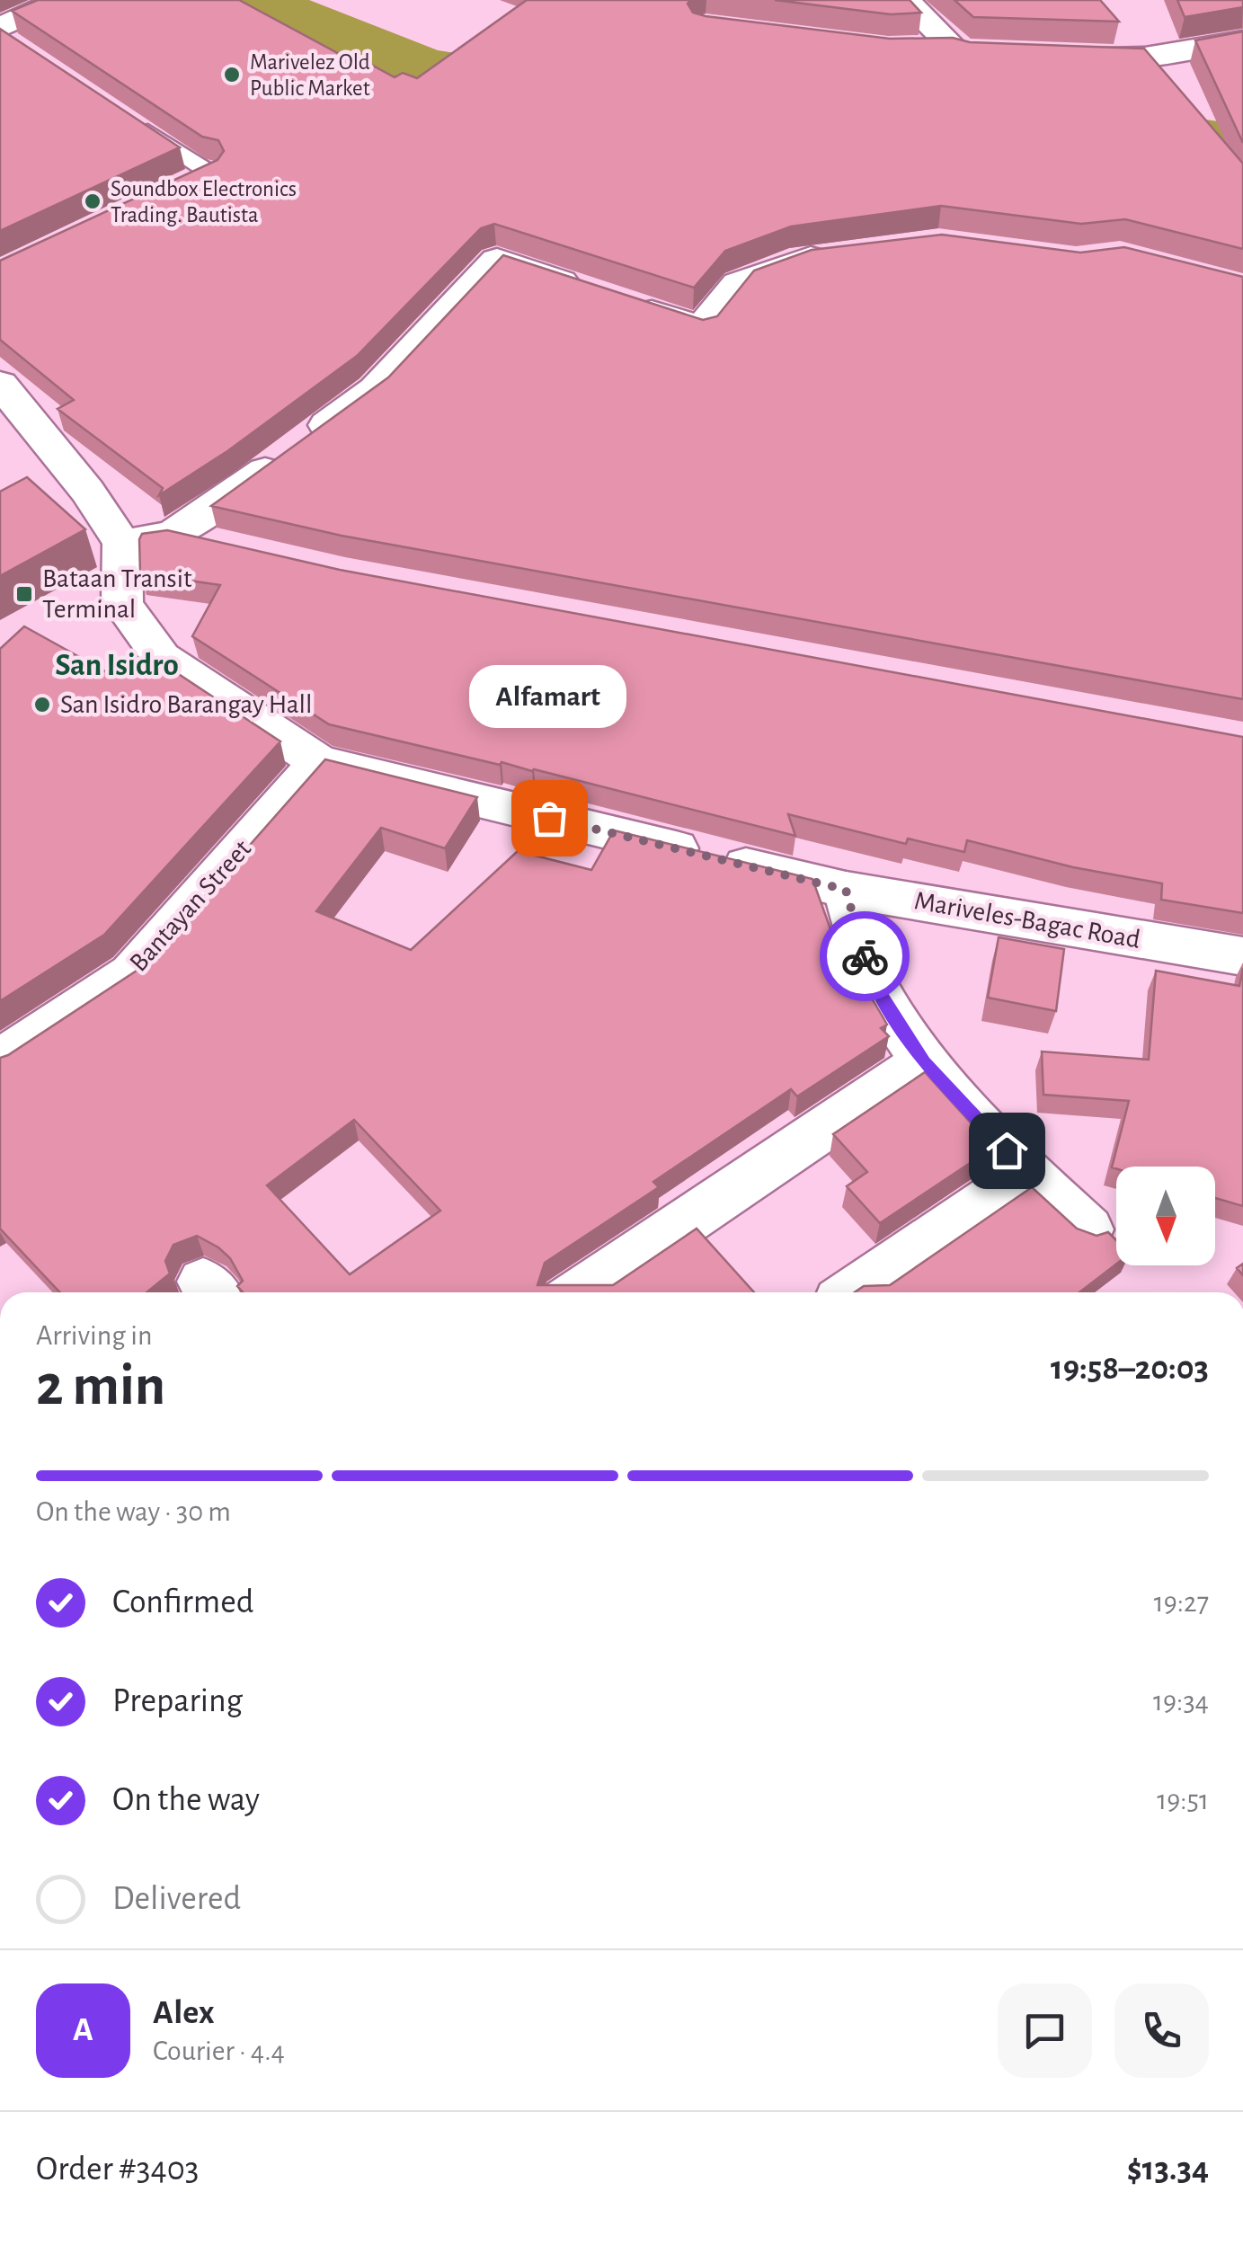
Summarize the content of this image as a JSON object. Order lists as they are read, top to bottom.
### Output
{
  "streets": {
    "street": ["Bantayan Street", "Mariveles-Bagac Road"]
  },
  "crossings": [
    ["Bantayan Street", "Mariveles-Bagac Road"]
  ],
  "districts": ["San Isidro"],
  "places": {
    "other": [
      "Marivelez Old Public Market",
      "Soundbox Electronics Trading. Bautista",
      "San Isidro Barangay Hall",
      "Alfamart"
    ],
    "transit": ["Bataan Transit Terminal"]
  },
  "north": "bottom",
  "page": {
    "bubble": "Alfamart",
    "heading": ["2 min", "Arriving in", "19:58–20:03"],
    "panel": [
      "Alex",
      "Courier · 4.4",
      "Order #3403",
      "$13.34"
    ],
    "bar": "On the way · 30 m",
    "list": [
      ["Confirmed", "19:27"],
      ["Preparing", "19:34"],
      ["On the way", "19:51"],
      "Delivered"
    ],
    "round": "A"
  }
}
